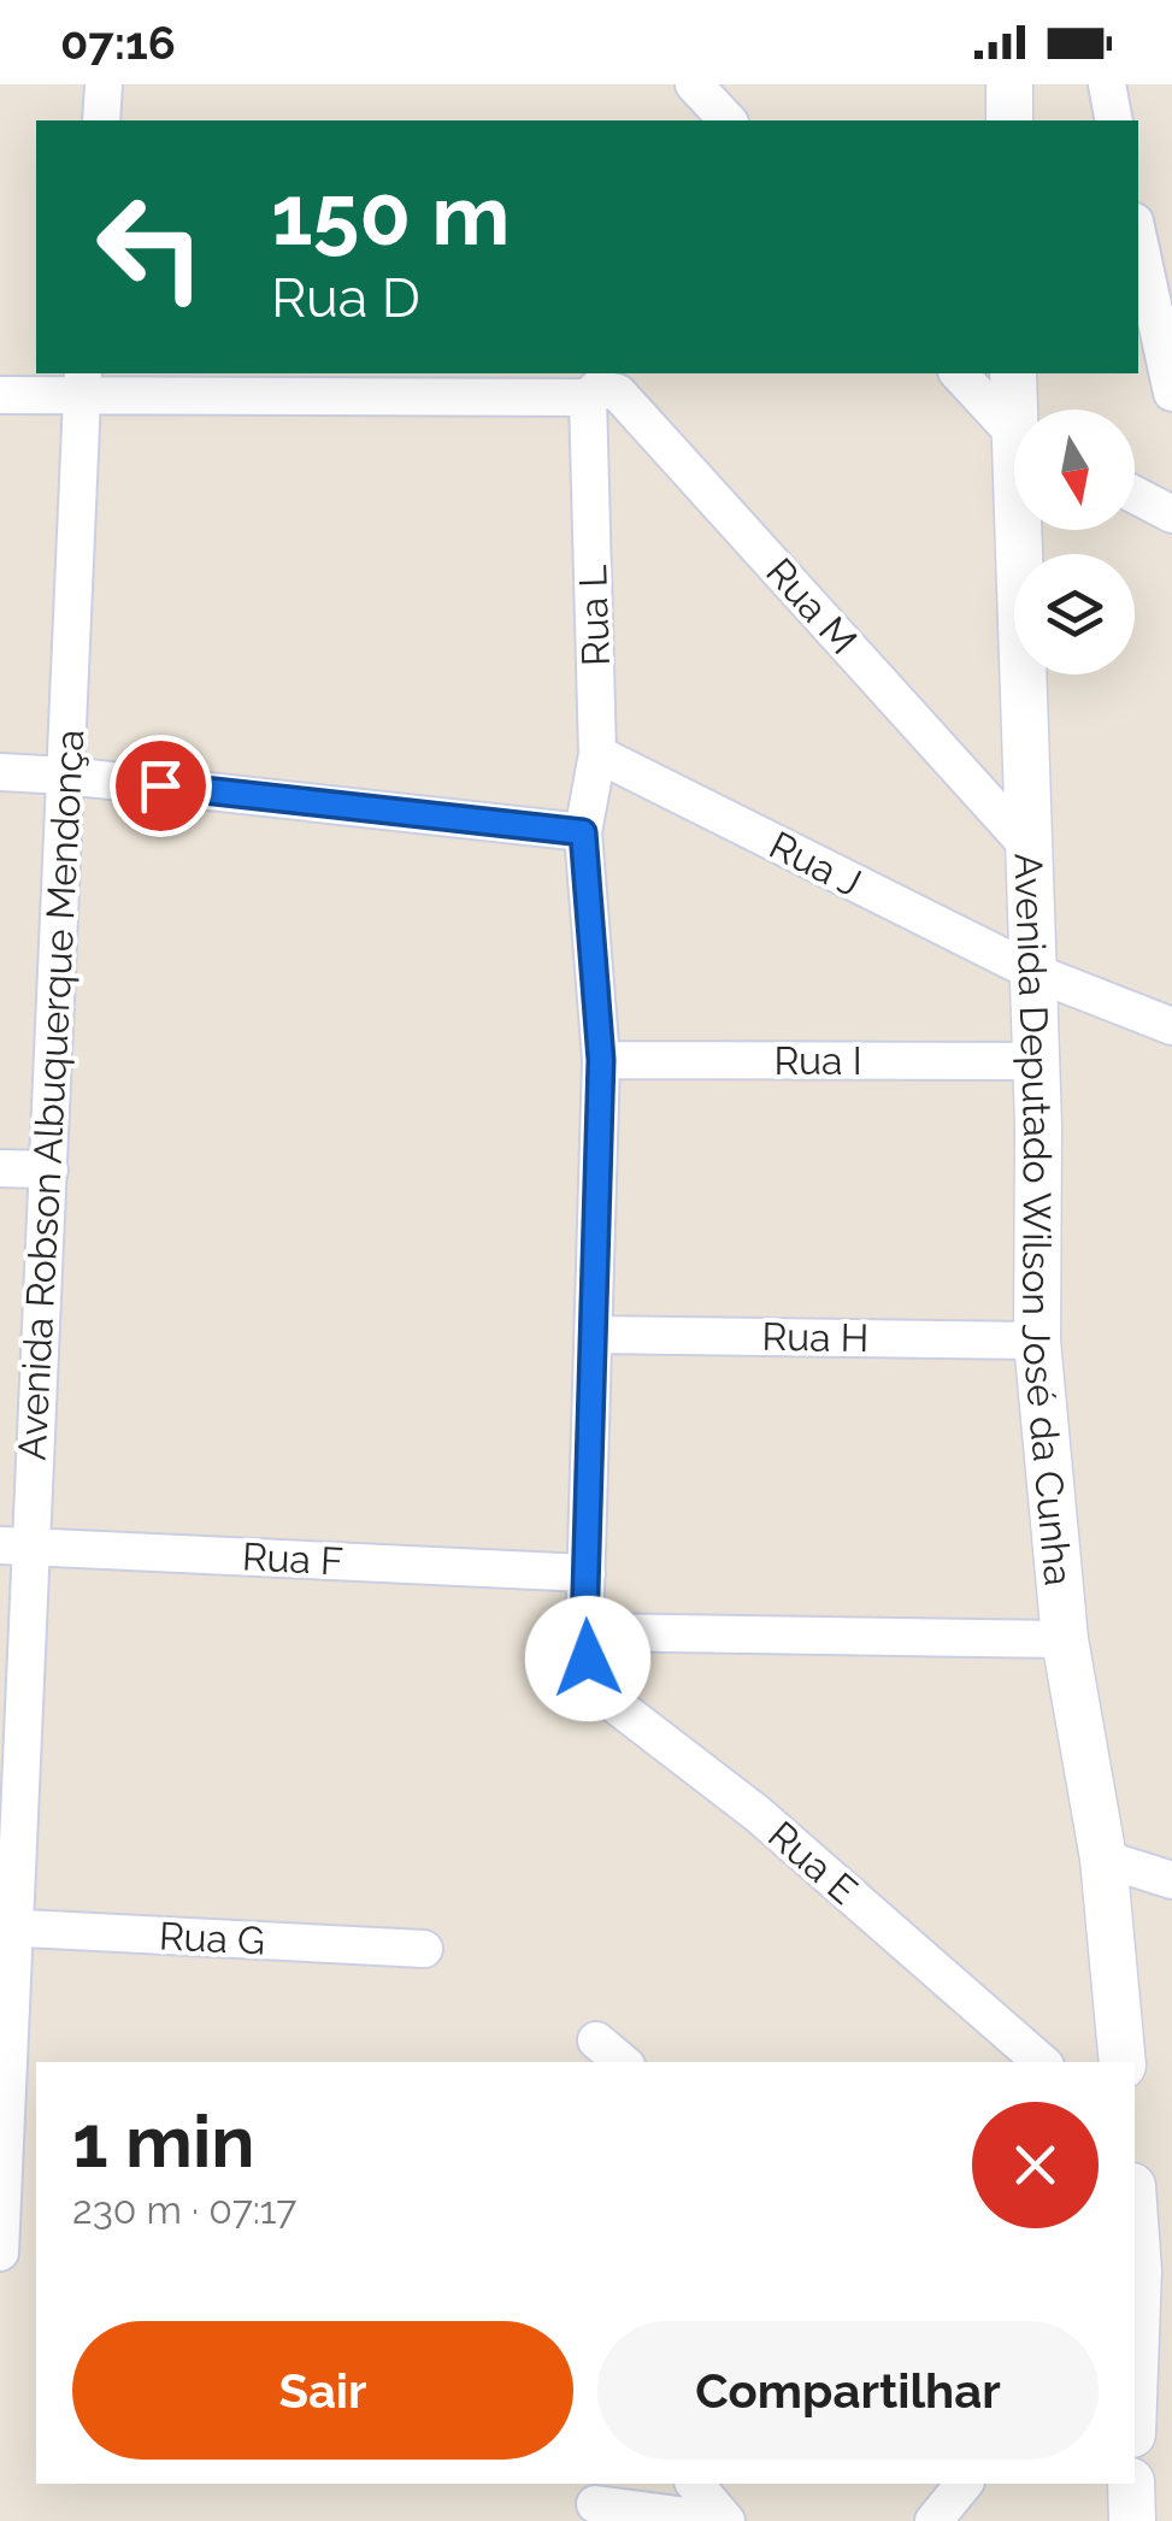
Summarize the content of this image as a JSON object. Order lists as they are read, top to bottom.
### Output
{
  "streets": {
    "street": [
      "Rua M",
      "Rua L",
      "Rua J",
      "Rua I",
      "Avenida Robson Albuquerque Mendonça",
      "Avenida Deputado Wilson José da Cunha",
      "Rua H",
      "Rua F",
      "Rua E",
      "Rua G"
    ]
  },
  "crossings": [
    ["Rua M", "Rua L"],
    ["Rua M", "Avenida Deputado Wilson José da Cunha"],
    ["Rua L", "Rua J"],
    ["Rua J", "Avenida Deputado Wilson José da Cunha"],
    ["Rua I", "Avenida Deputado Wilson José da Cunha"],
    ["Avenida Robson Albuquerque Mendonça", "Rua F"],
    ["Avenida Robson Albuquerque Mendonça", "Rua G"],
    ["Avenida Deputado Wilson José da Cunha", "Rua H"]
  ],
  "north": "bottom",
  "page": {
    "status": "07:16",
    "turn": ["150 m", "Rua D"],
    "heading": ["1 min", "230 m · 07:17"],
    "buttons": ["Sair", "Compartilhar"]
  }
}
